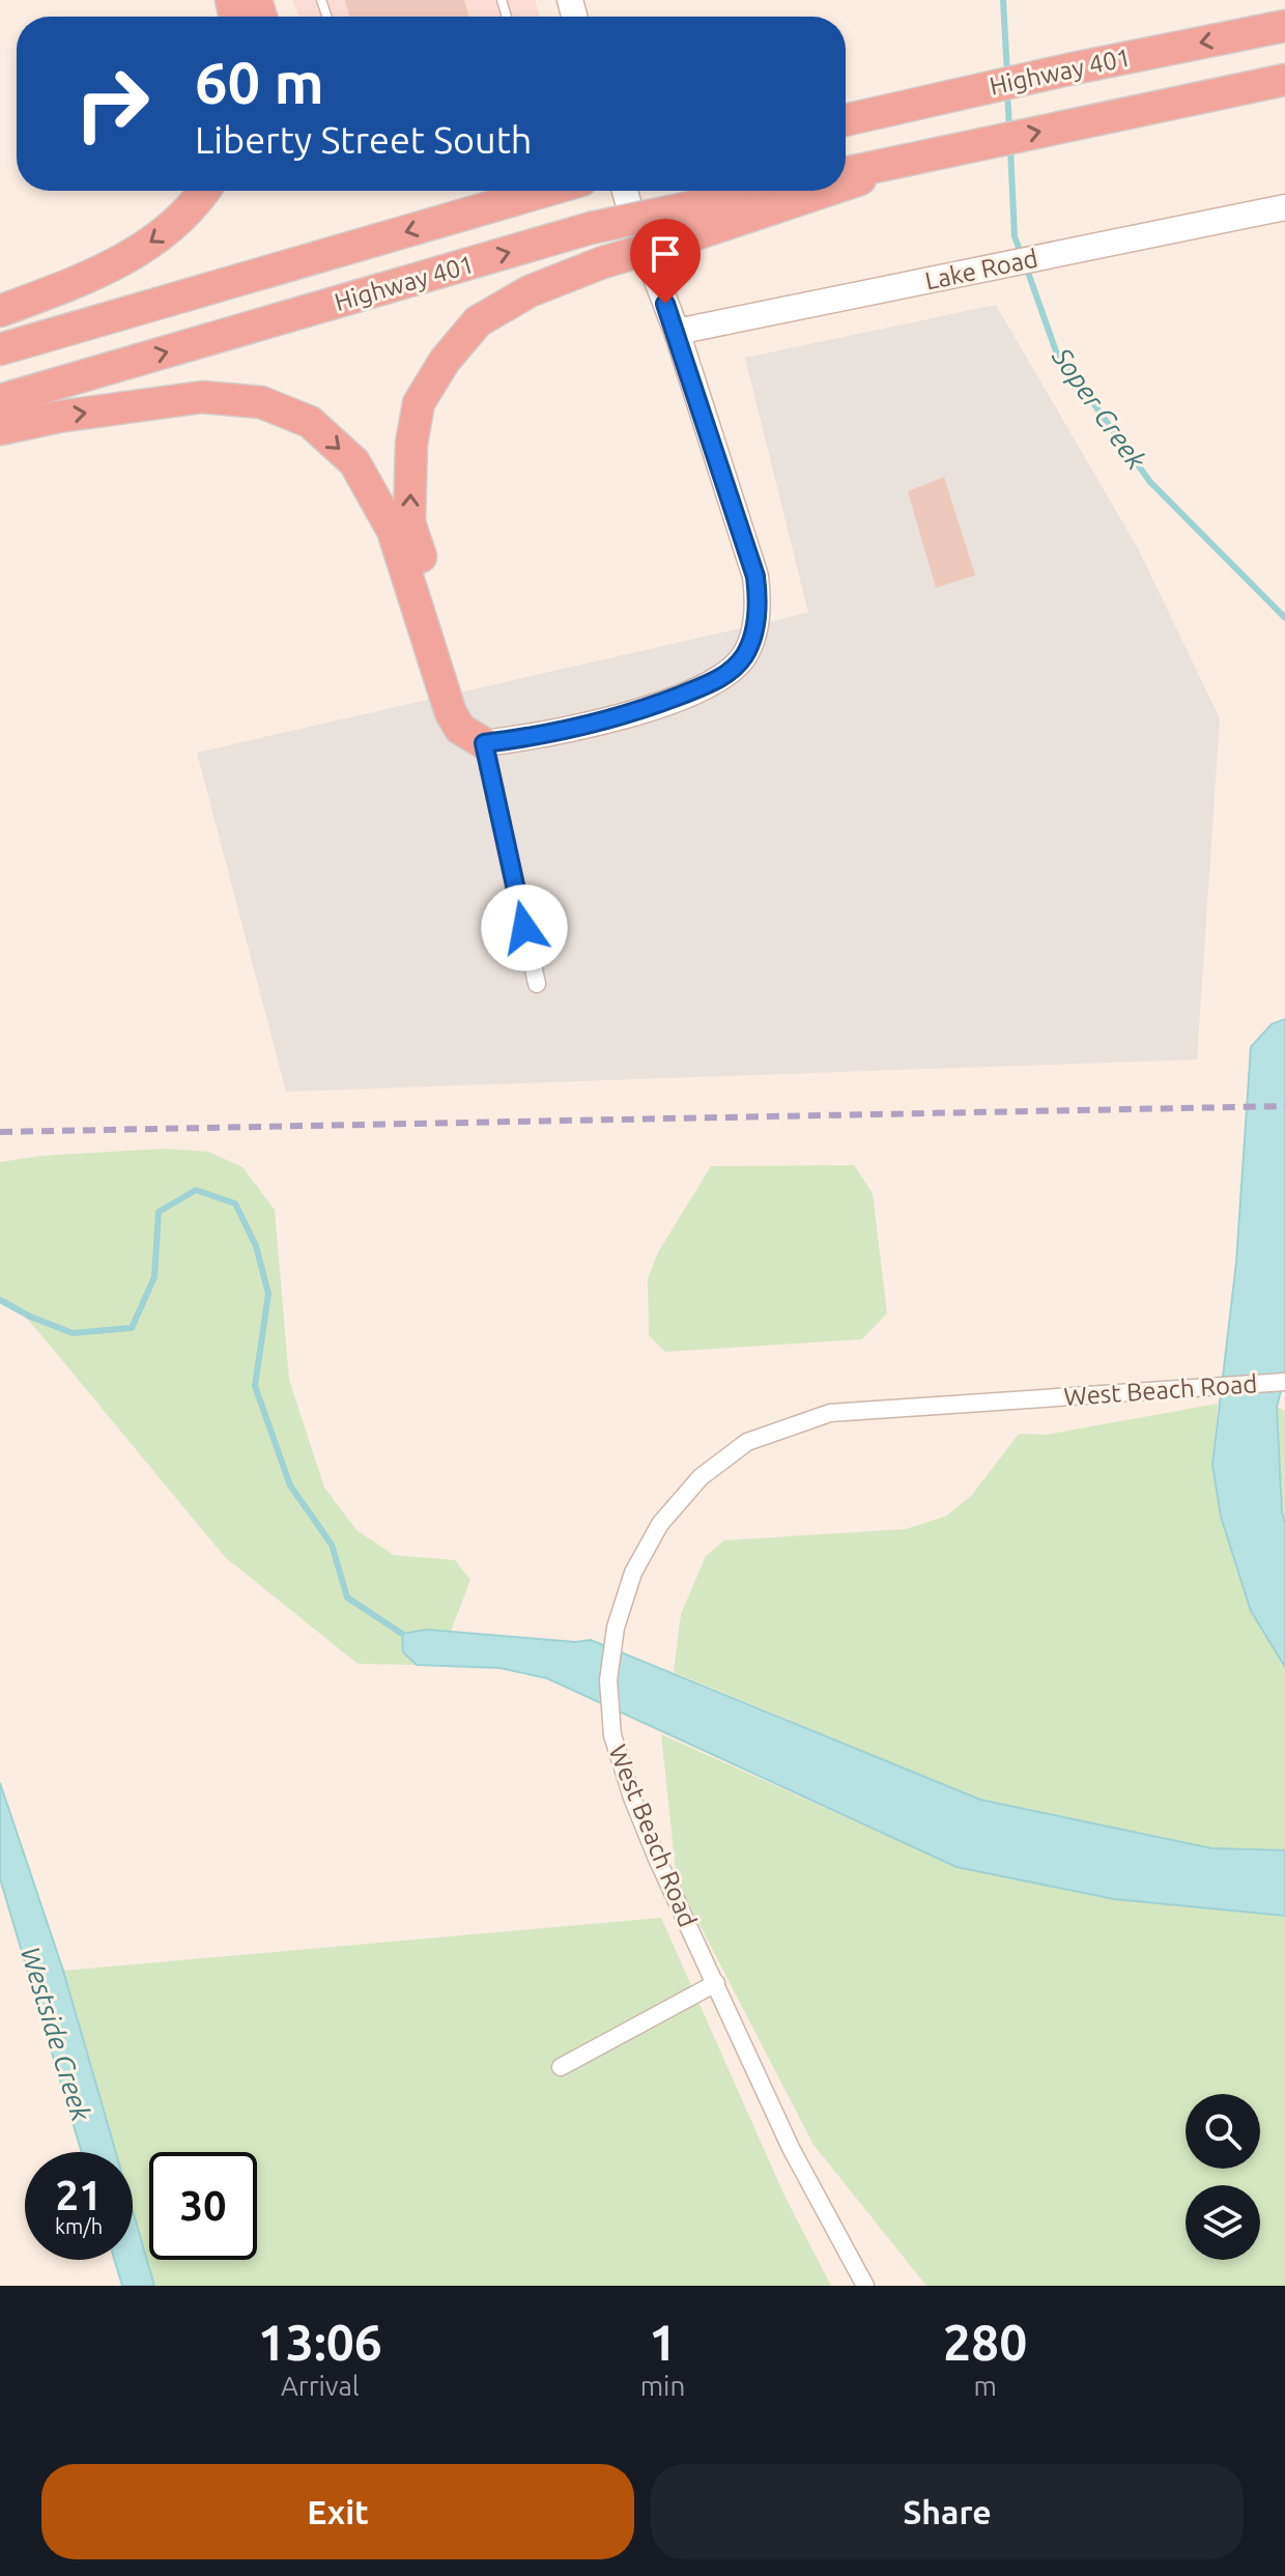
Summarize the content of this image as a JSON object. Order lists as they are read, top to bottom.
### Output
{
  "streets": {
    "highway": ["Highway 401"],
    "main road": ["Lake Road"],
    "street": ["West Beach Road"]
  },
  "water": ["Soper Creek", "Westside Creek"],
  "page": {
    "turn": ["60 m", "Liberty Street South"],
    "speed": "21 km/h",
    "limit": "30",
    "eta": [
      "13:06",
      "Arrival",
      "1",
      "min",
      "280",
      "m"
    ],
    "buttons": ["Exit", "Share"]
  }
}
